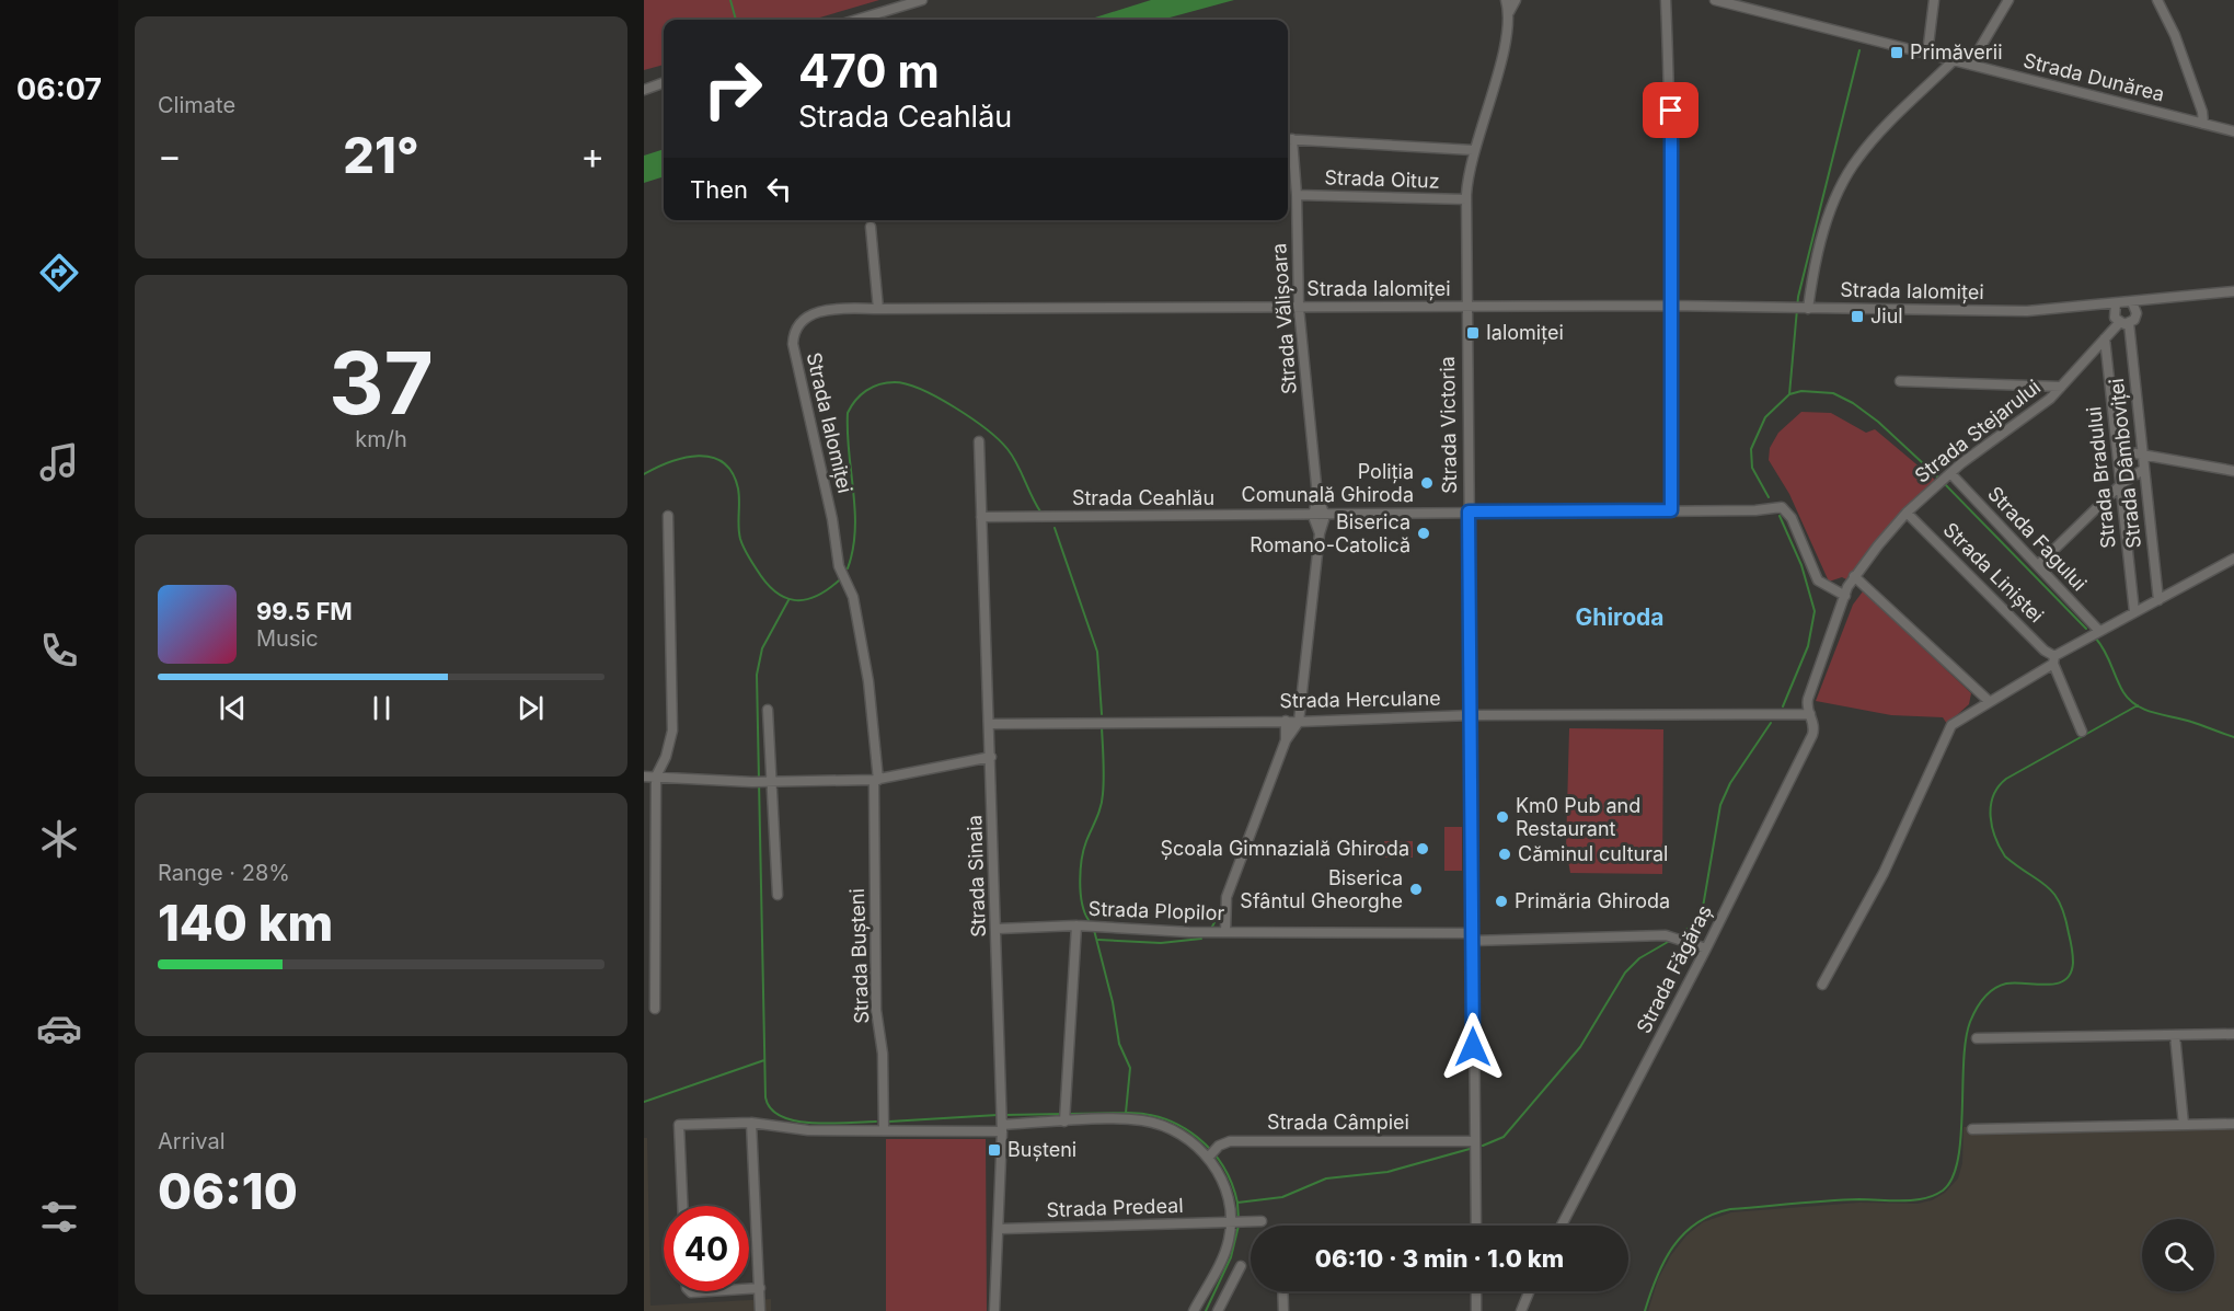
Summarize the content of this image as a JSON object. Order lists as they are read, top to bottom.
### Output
{
  "streets": {
    "street": [
      "Strada Dunărea",
      "Strada Oituz",
      "Strada Ialomiței",
      "Strada Vălișoara",
      "Strada Victoria",
      "Strada Stejarului",
      "Strada Dâmboviței",
      "Strada Bradului",
      "Strada Ceahlău",
      "Strada Fagului",
      "Strada Liniștei",
      "Strada Herculane",
      "Strada Sinaia",
      "Strada Plopilor",
      "Strada Bușteni",
      "Strada Făgăraș",
      "Strada Câmpiei",
      "Strada Predeal"
    ]
  },
  "crossings": [
    ["Strada Oituz", "Strada Vălișoara"],
    ["Strada Oituz", "Strada Victoria"],
    ["Strada Ialomiței", "Strada Vălișoara"],
    ["Strada Ialomiței", "Strada Victoria"],
    ["Strada Ialomiței", "Strada Bușteni"],
    ["Strada Vălișoara", "Strada Victoria"],
    ["Strada Vălișoara", "Strada Ceahlău"],
    ["Strada Victoria", "Strada Ceahlău"],
    ["Strada Victoria", "Strada Herculane"],
    ["Strada Victoria", "Strada Plopilor"],
    ["Strada Victoria", "Strada Câmpiei"],
    ["Strada Stejarului", "Strada Dâmboviței"],
    ["Strada Stejarului", "Strada Bradului"],
    ["Strada Stejarului", "Strada Ceahlău"],
    ["Strada Stejarului", "Strada Fagului"],
    ["Strada Stejarului", "Strada Liniștei"],
    ["Strada Stejarului", "Strada Herculane"],
    ["Strada Stejarului", "Strada Făgăraș"],
    ["Strada Ceahlău", "Strada Sinaia"],
    ["Strada Herculane", "Strada Sinaia"],
    ["Strada Herculane", "Strada Făgăraș"],
    ["Strada Sinaia", "Strada Plopilor"],
    ["Strada Sinaia", "Strada Predeal"],
    ["Strada Plopilor", "Strada Făgăraș"]
  ],
  "districts": ["Ghiroda"],
  "places": {
    "transit": [
      "Primăverii",
      "Jiul",
      "Ialomiței",
      "Bușteni"
    ],
    "other": [
      "Poliția Comunală Ghiroda",
      "Biserica Romano-Catolică",
      "Km0 Pub and Restaurant",
      "Școala Gimnazială Ghiroda",
      "Căminul cultural",
      "Biserica Sfântul Gheorghe",
      "Primăria Ghiroda"
    ]
  },
  "page": {
    "tabs": "06:07",
    "tile": [
      "Climate",
      ["37", "km/h"],
      ["Range · 28%", "140 km"],
      ["Arrival", "06:10"]
    ],
    "turn": ["470 m", "Strada Ceahlău"],
    "heat": ["−", "21°", "+"],
    "then": "Then",
    "song": ["99.5 FM", "Music"],
    "limit": "40",
    "trip": "06:10 · 3 min · 1.0 km"
  }
}
